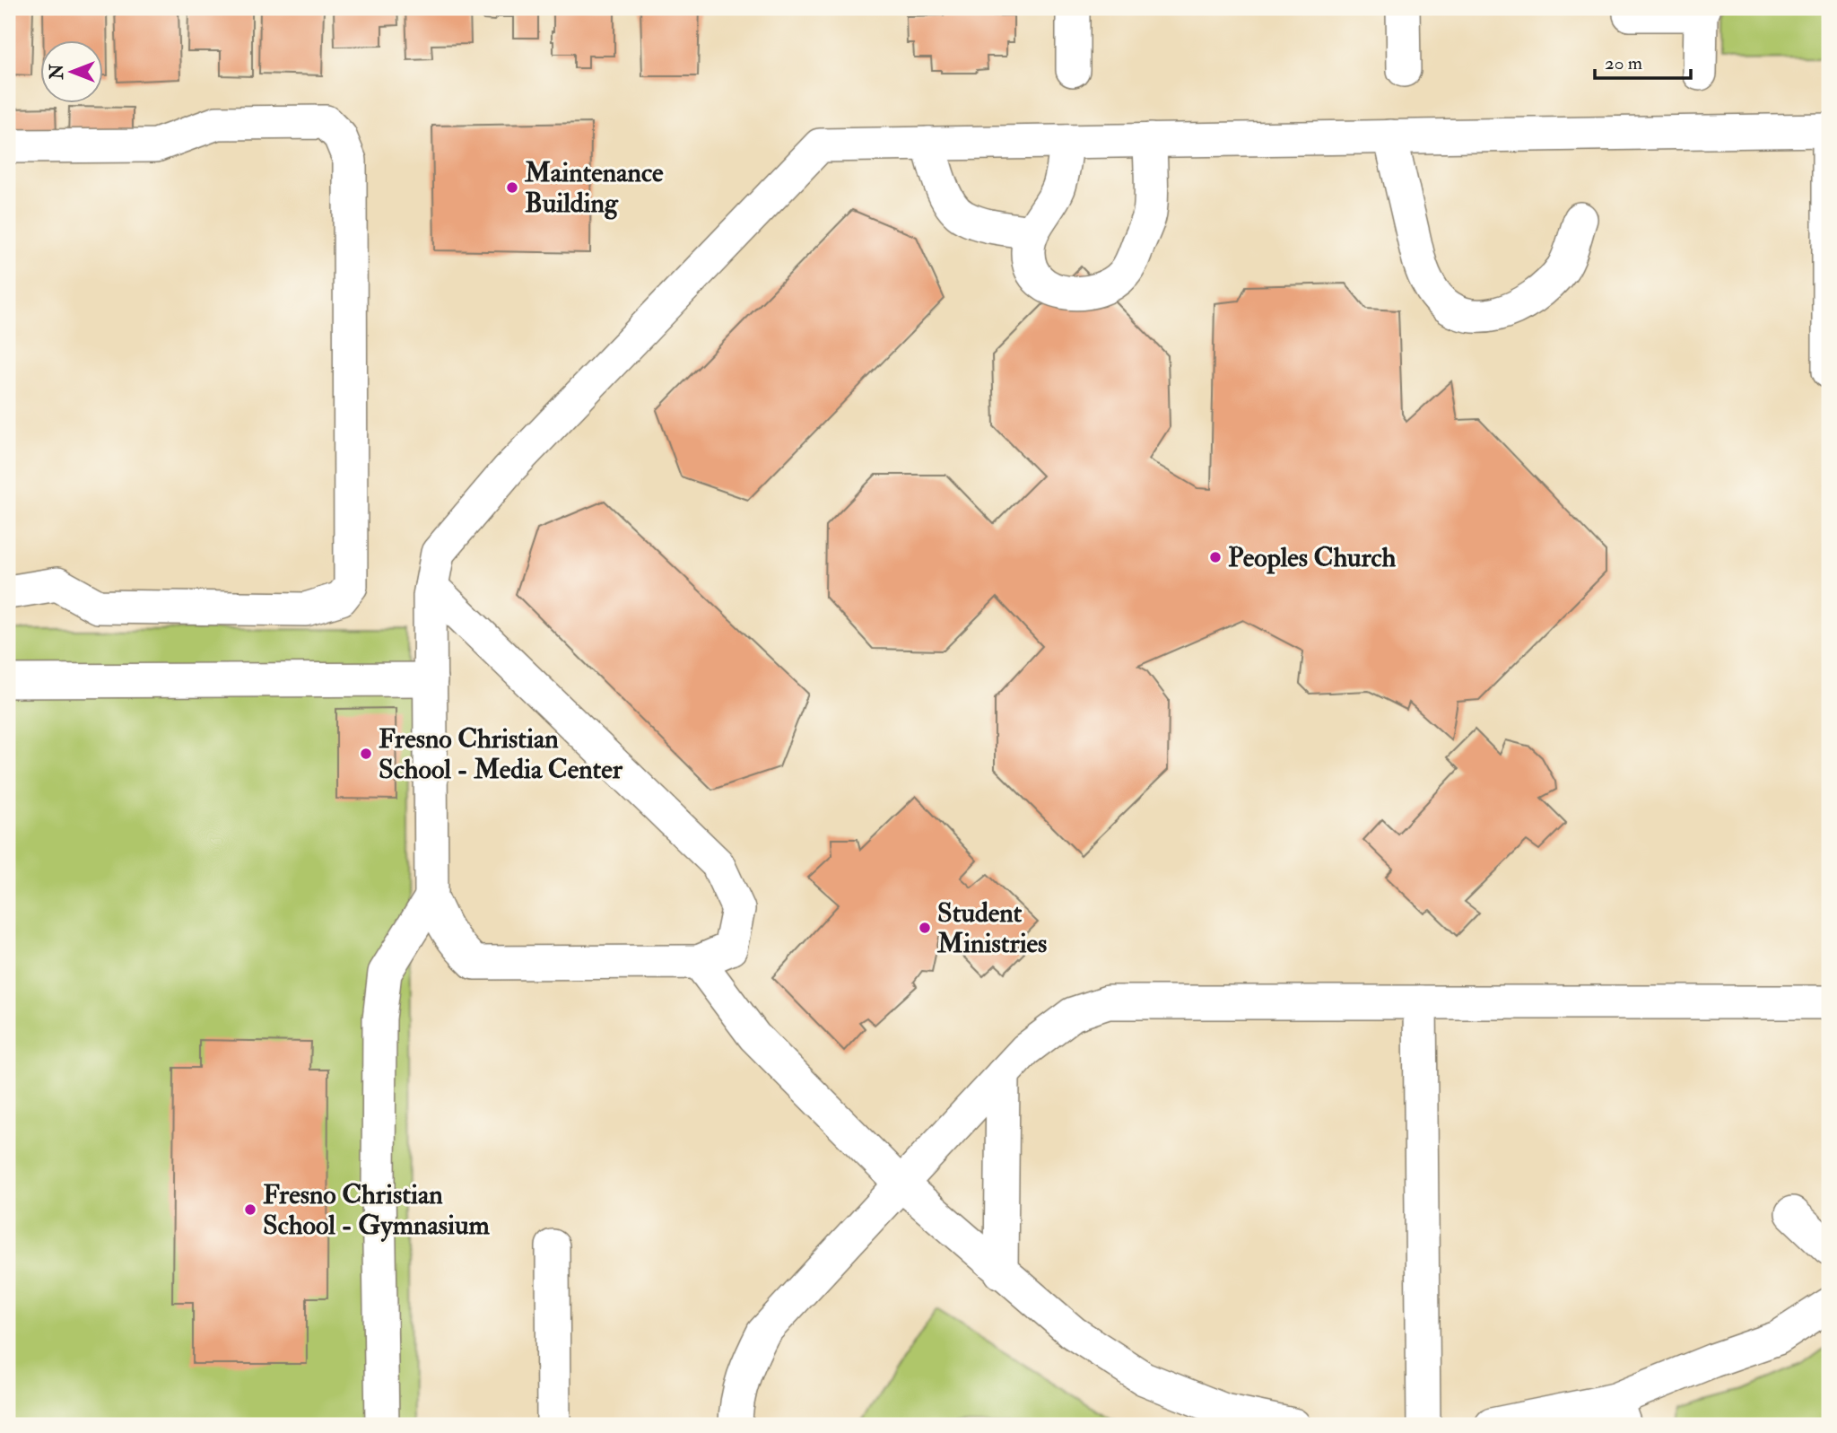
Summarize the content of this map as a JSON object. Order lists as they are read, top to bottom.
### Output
{
  "places": [
    "Maintenance Building",
    "Peoples Church",
    "Fresno Christian School - Media Center",
    "Student Ministries",
    "Fresno Christian School - Gymnasium"
  ],
  "scale_bar": "20 m",
  "north": "left"
}
